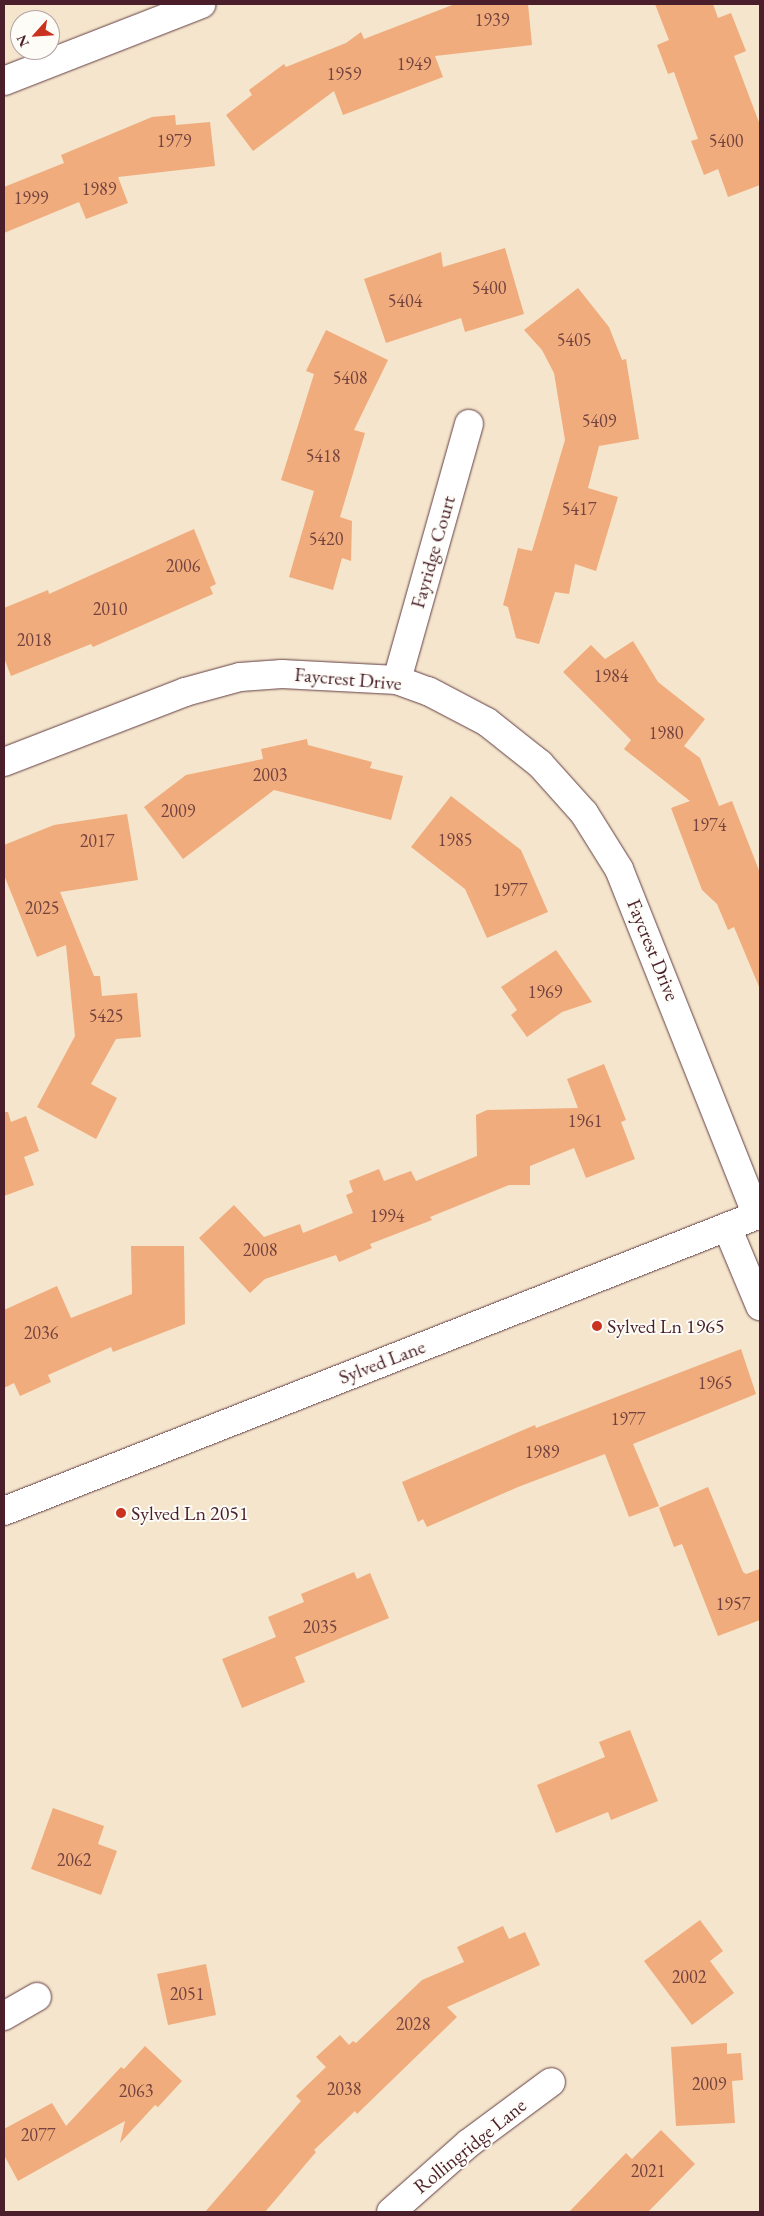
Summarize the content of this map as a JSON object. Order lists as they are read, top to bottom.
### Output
{
  "streets": {
    "street": [
      "Fayridge Court",
      "Faycrest Drive",
      "Sylved Lane",
      "Rollingridge Lane"
    ]
  },
  "crossings": [
    ["Fayridge Court", "Faycrest Drive"],
    ["Faycrest Drive", "Sylved Lane"]
  ],
  "places": ["Sylved Ln 1965", "Sylved Ln 2051"],
  "house_numbers": [
    "1939",
    "1949",
    "1959",
    "1979",
    "5400",
    "1989",
    "1999",
    "5400",
    "5404",
    "5405",
    "5408",
    "5409",
    "5418",
    "5417",
    "5420",
    "2006",
    "2010",
    "2018",
    "1984",
    "1980",
    "2003",
    "2009",
    "1974",
    "1985",
    "2017",
    "1977",
    "2025",
    "1969",
    "5425",
    "1961",
    "1994",
    "2008",
    "2036",
    "1965",
    "1977",
    "1989",
    "1957",
    "2035",
    "2062",
    "2002",
    "2051",
    "2028",
    "2009",
    "2038",
    "2063",
    "2077",
    "2021"
  ],
  "north": "bottom left"
}
